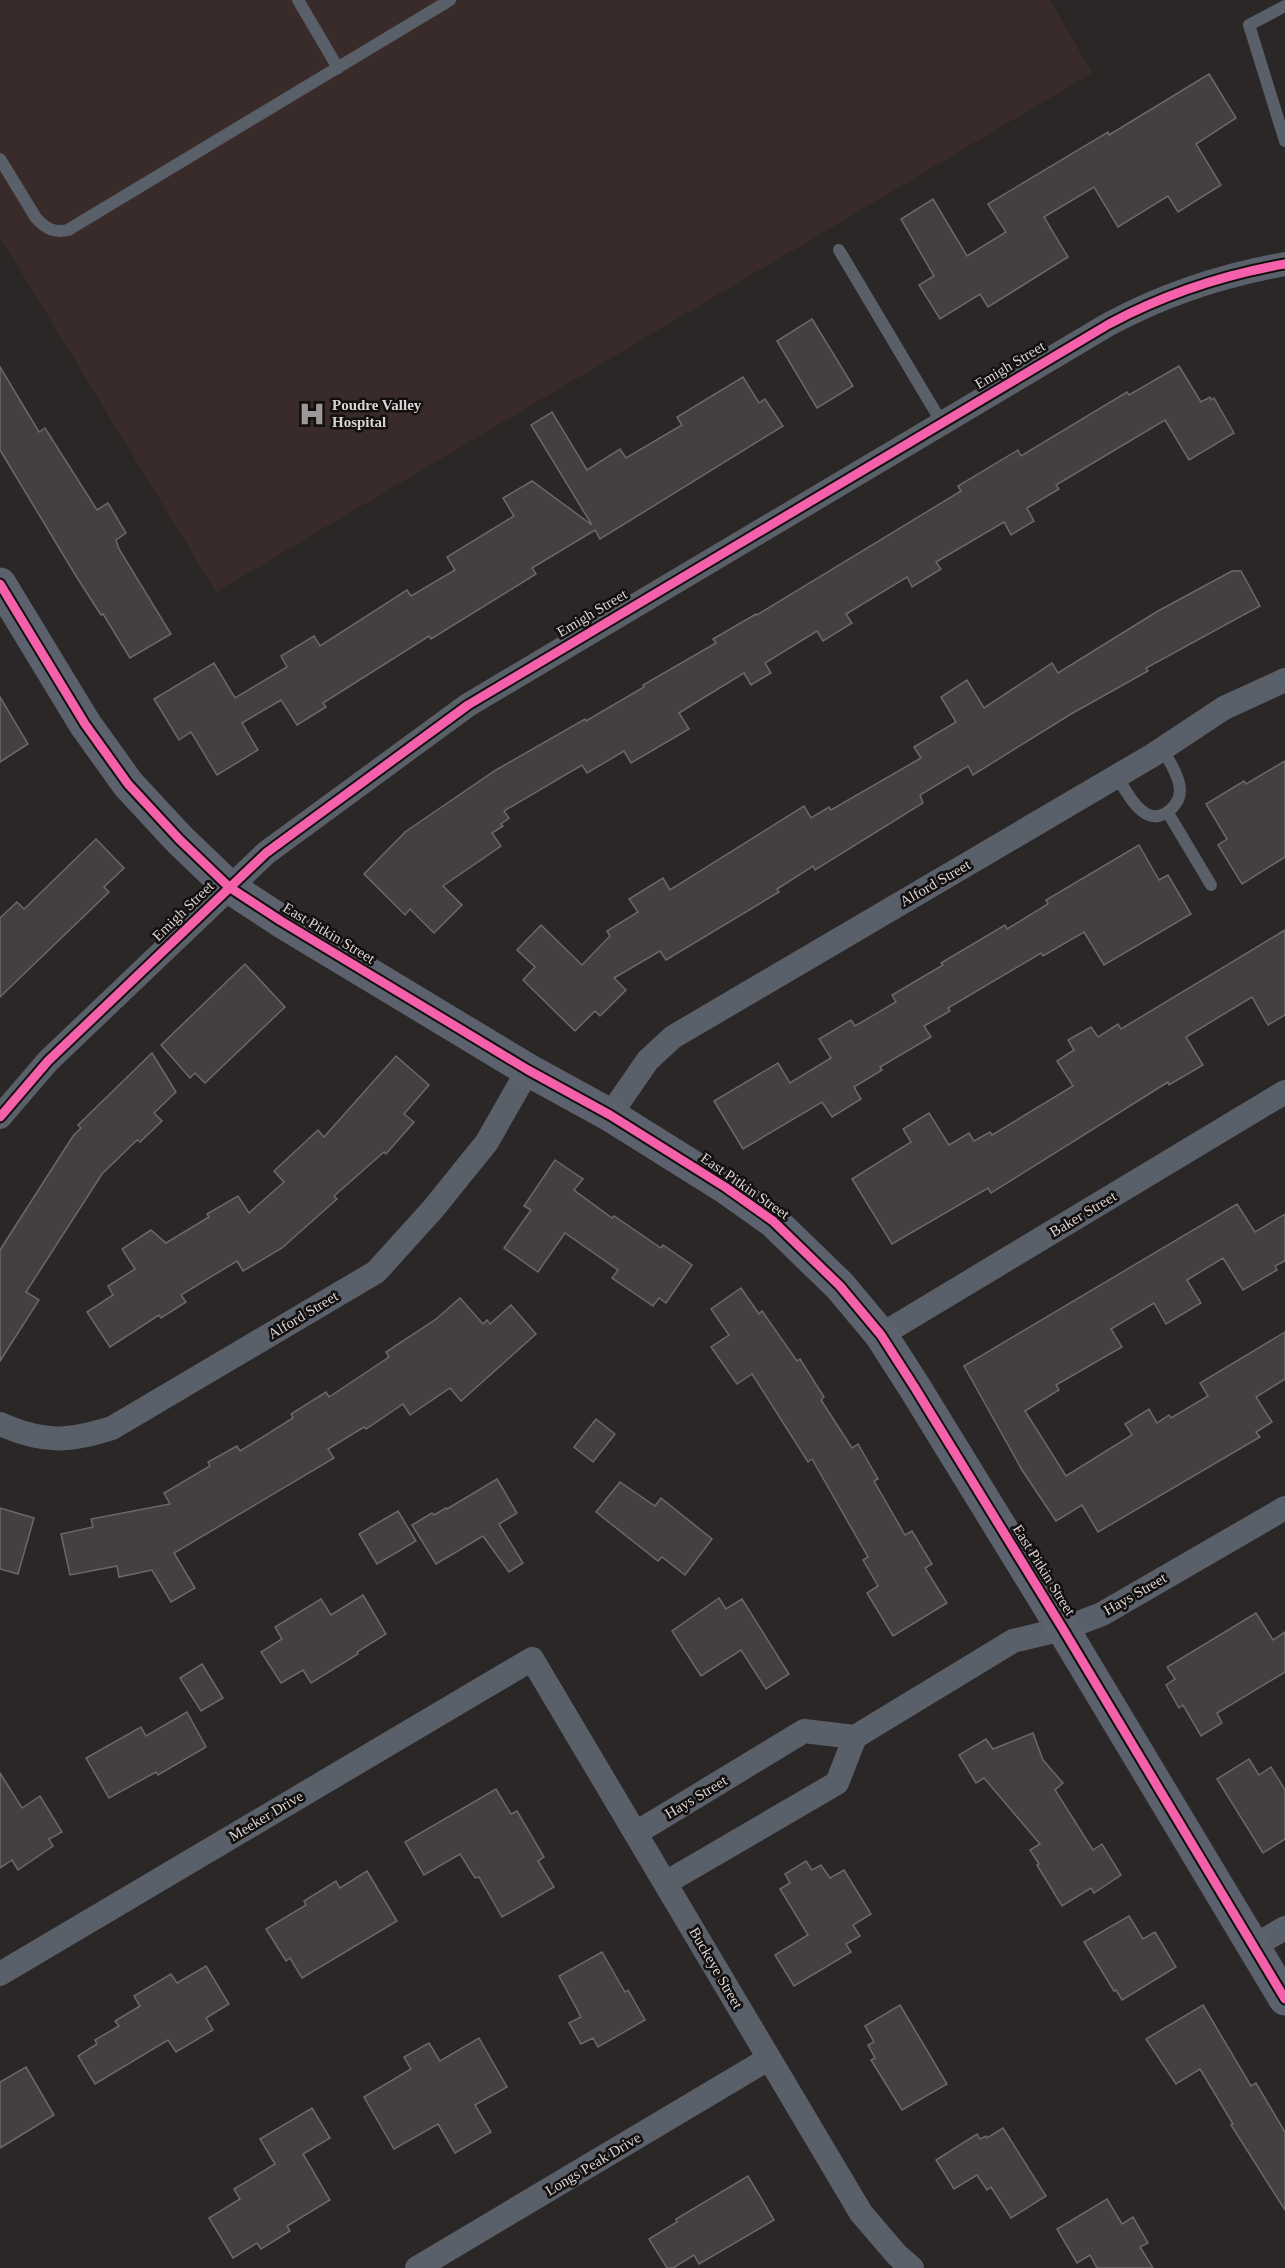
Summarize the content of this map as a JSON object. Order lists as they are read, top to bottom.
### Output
{
  "streets": {
    "street": [
      "Emigh Street",
      "Alford Street",
      "East Pitkin Street",
      "Baker Street",
      "Hays Street",
      "Meeker Drive",
      "Buckeye Street",
      "Longs Peak Drive"
    ]
  },
  "crossings": [
    ["Emigh Street", "East Pitkin Street"],
    ["Alford Street", "East Pitkin Street"],
    ["East Pitkin Street", "Baker Street"],
    ["East Pitkin Street", "Hays Street"],
    ["Hays Street", "Buckeye Street"],
    ["Meeker Drive", "Buckeye Street"],
    ["Buckeye Street", "Longs Peak Drive"]
  ],
  "places": {
    "hospital": ["Poudre Valley Hospital"]
  }
}
